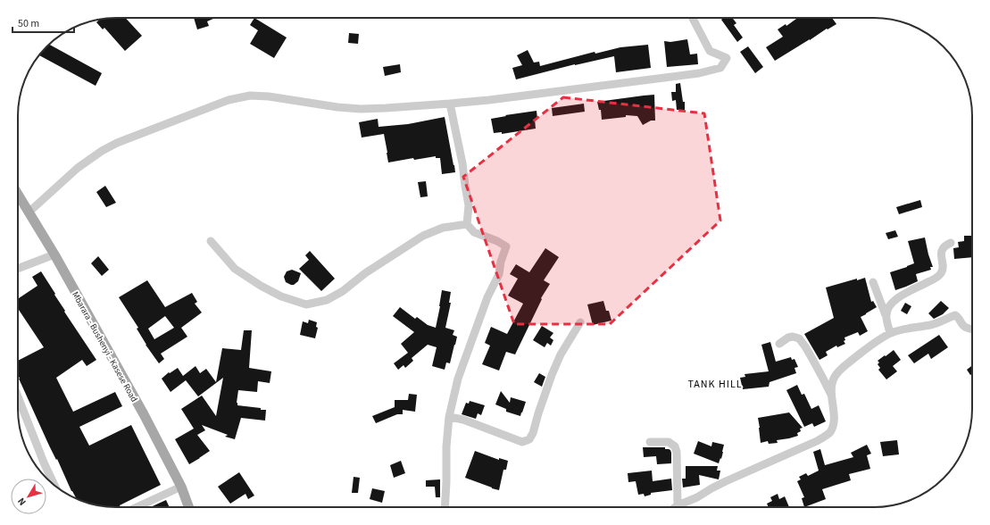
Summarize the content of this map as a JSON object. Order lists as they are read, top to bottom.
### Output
{
  "streets": {
    "main road": ["Mbarara - Bushenyi - Kasese Road"]
  },
  "districts": ["TANK HILL"],
  "scale_bar": "50 m",
  "north": "bottom left"
}
